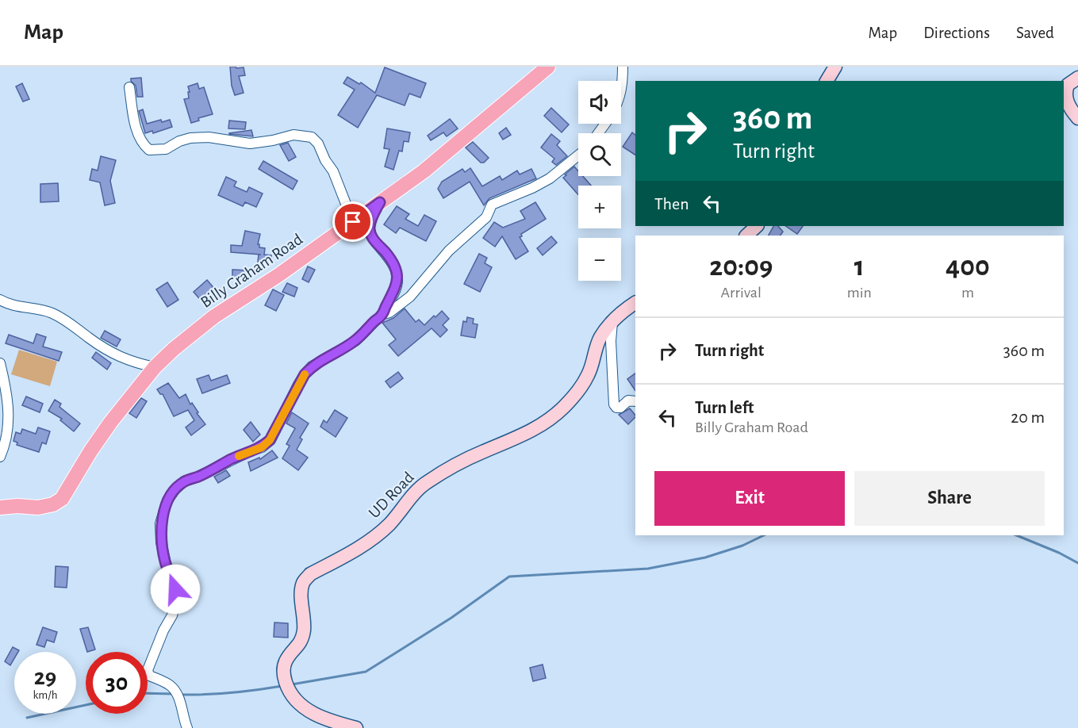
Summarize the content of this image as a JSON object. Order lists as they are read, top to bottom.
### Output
{
  "streets": {
    "main road": ["Billy Graham Road", "UD Road"]
  },
  "page": {
    "header": "Map",
    "nav": ["Map", "Directions", "Saved"],
    "map_buttons": ["+", "−"],
    "turn": ["360 m", "Turn right"],
    "then": "Then",
    "eta": [
      "20:09",
      "Arrival",
      "1",
      "min",
      "400",
      "m"
    ],
    "list": [
      {
        "name": "Turn right",
        "value": "360 m"
      },
      {
        "name": "Turn left",
        "note": "Billy Graham Road",
        "value": "20 m"
      }
    ],
    "buttons": ["Exit", "Share"],
    "speed": "29 km/h",
    "limit": "30"
  }
}
